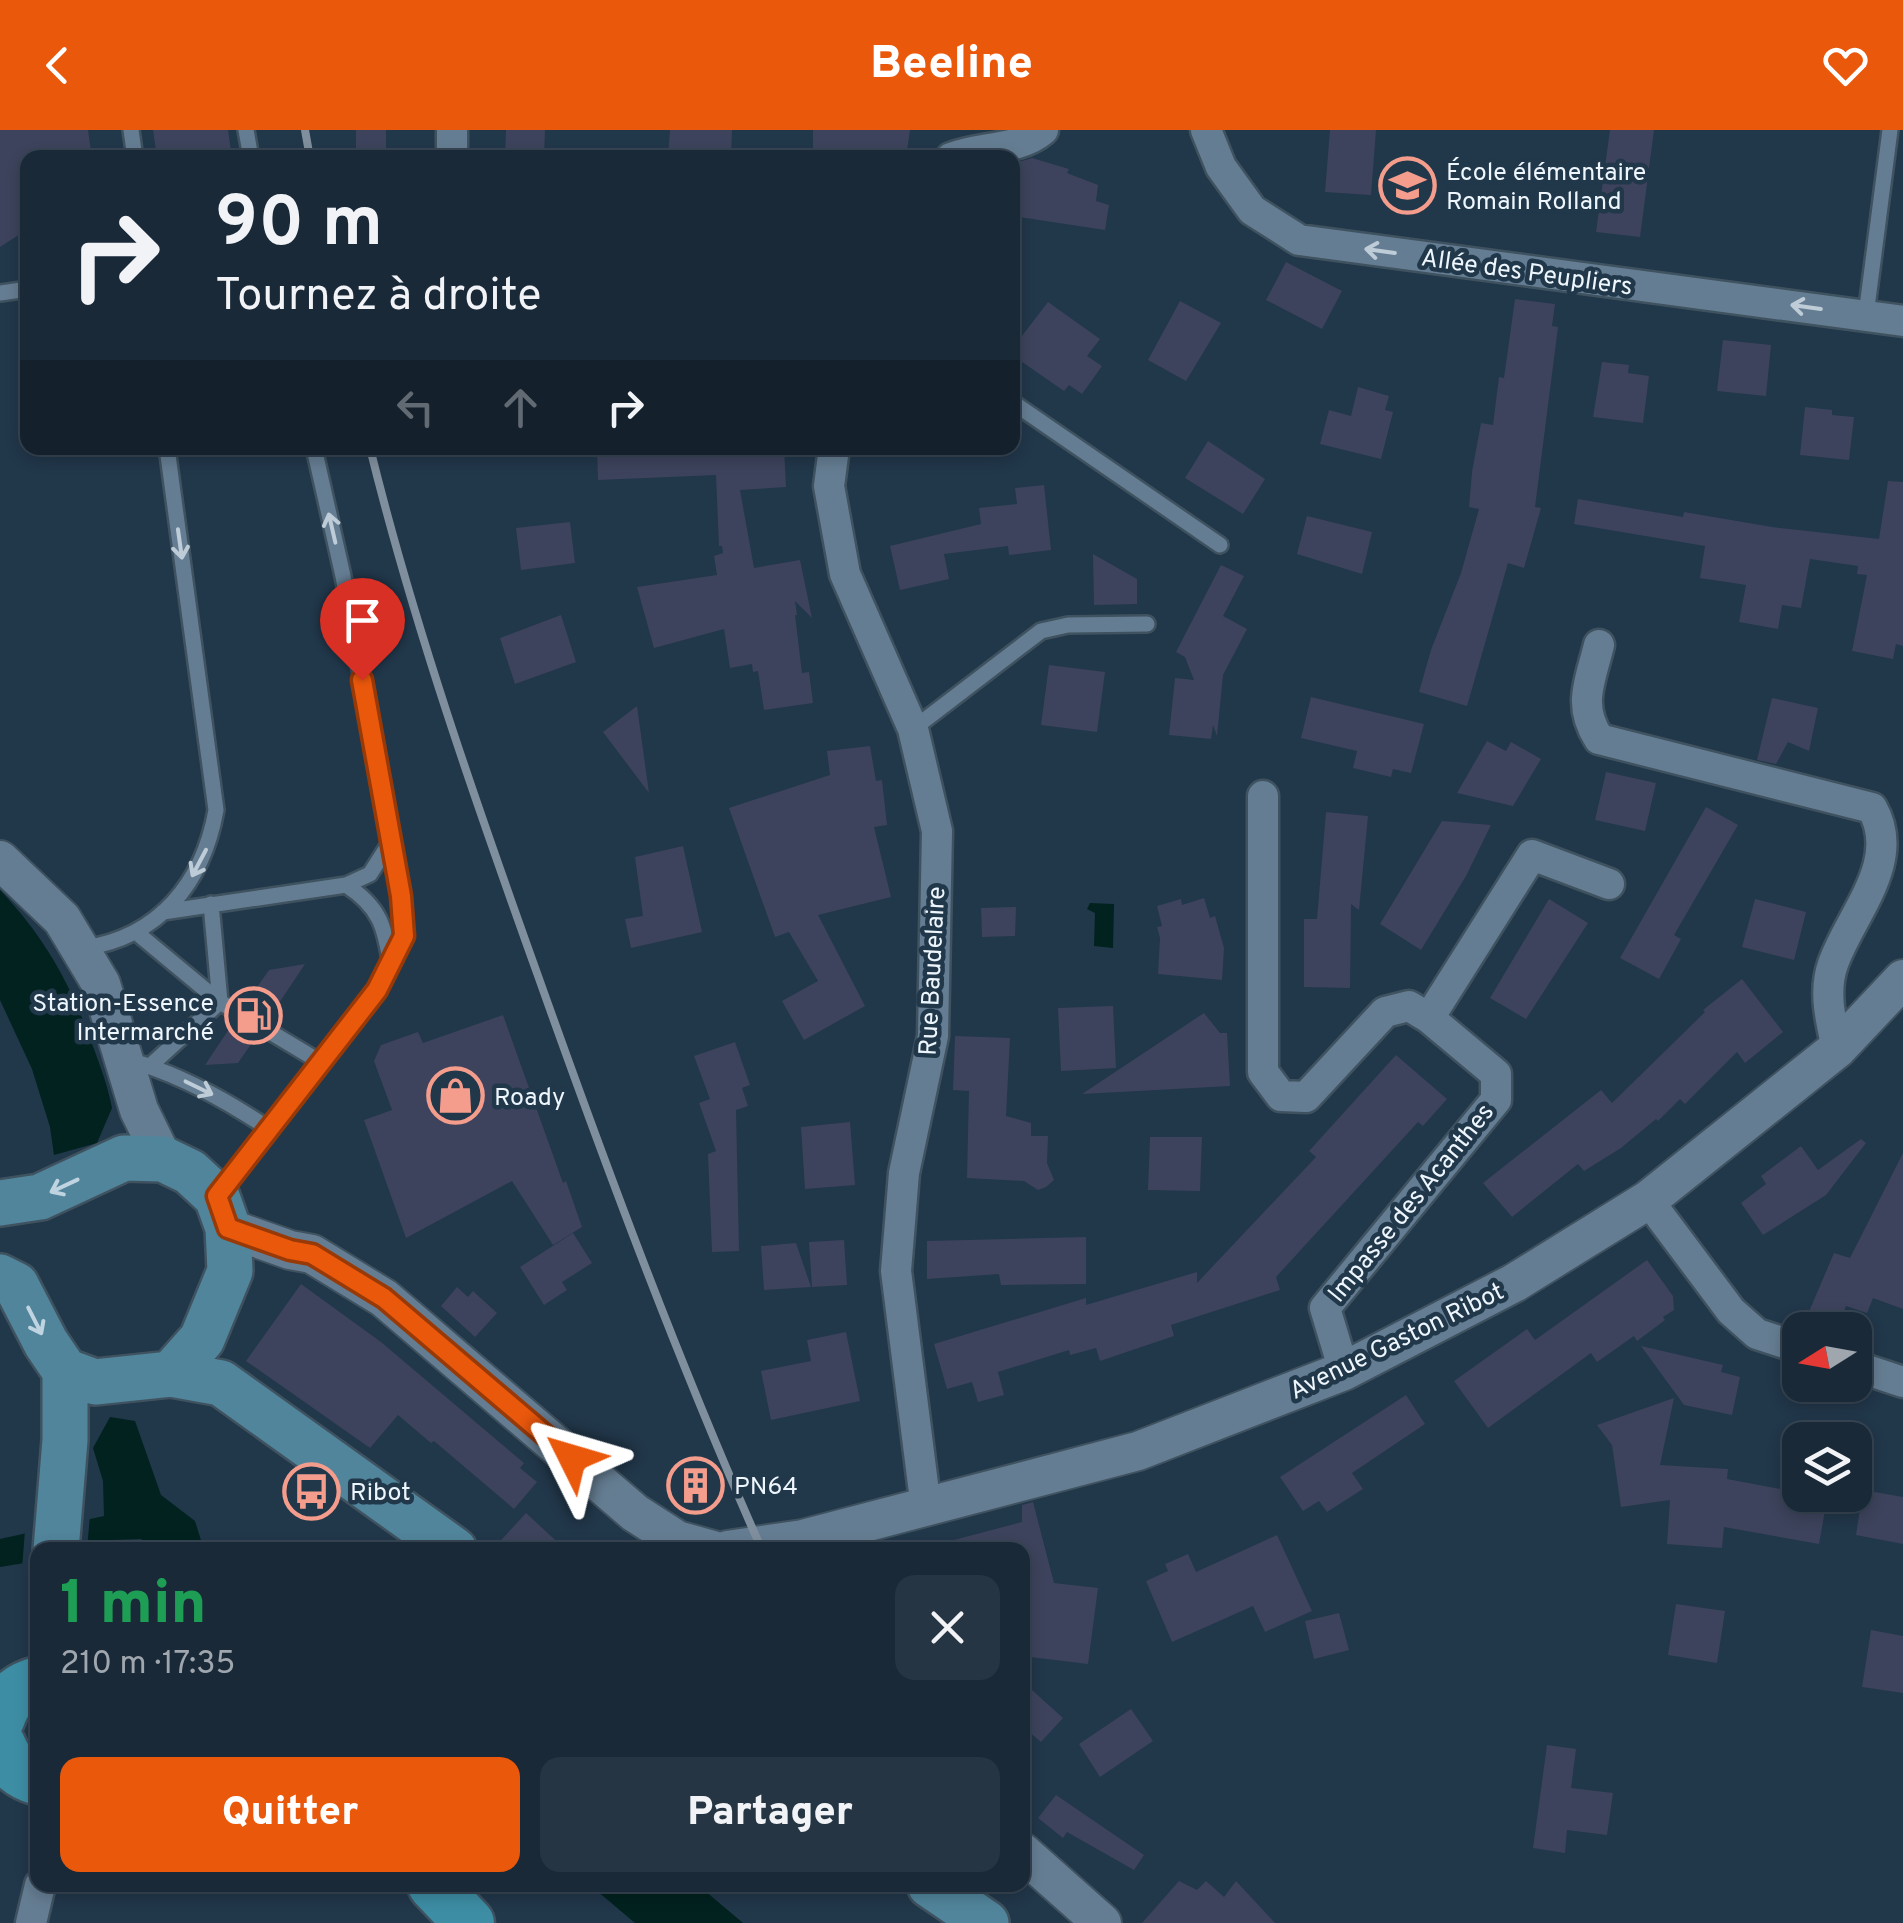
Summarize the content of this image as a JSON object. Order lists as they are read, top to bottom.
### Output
{
  "streets": {
    "street": [
      "Allée des Peupliers",
      "Rue Baudelaire",
      "Impasse des Acanthes",
      "Avenue Gaston Ribot"
    ]
  },
  "crossings": [
    ["Rue Baudelaire", "Avenue Gaston Ribot"],
    ["Impasse des Acanthes", "Avenue Gaston Ribot"]
  ],
  "one_way": ["Allée des Peupliers"],
  "places": {
    "school or university": ["École élémentaire Romain Rolland"],
    "fuel station": ["Station-Essence Intermarché"],
    "shop": ["Roady"],
    "building": ["PN64"],
    "bus stop": ["Ribot"]
  },
  "north": "left",
  "page": {
    "header": "Beeline",
    "turn": ["90 m", "Tournez à droite"],
    "heading": ["1 min", "210 m · 17:35"],
    "buttons": ["Quitter", "Partager"]
  }
}
